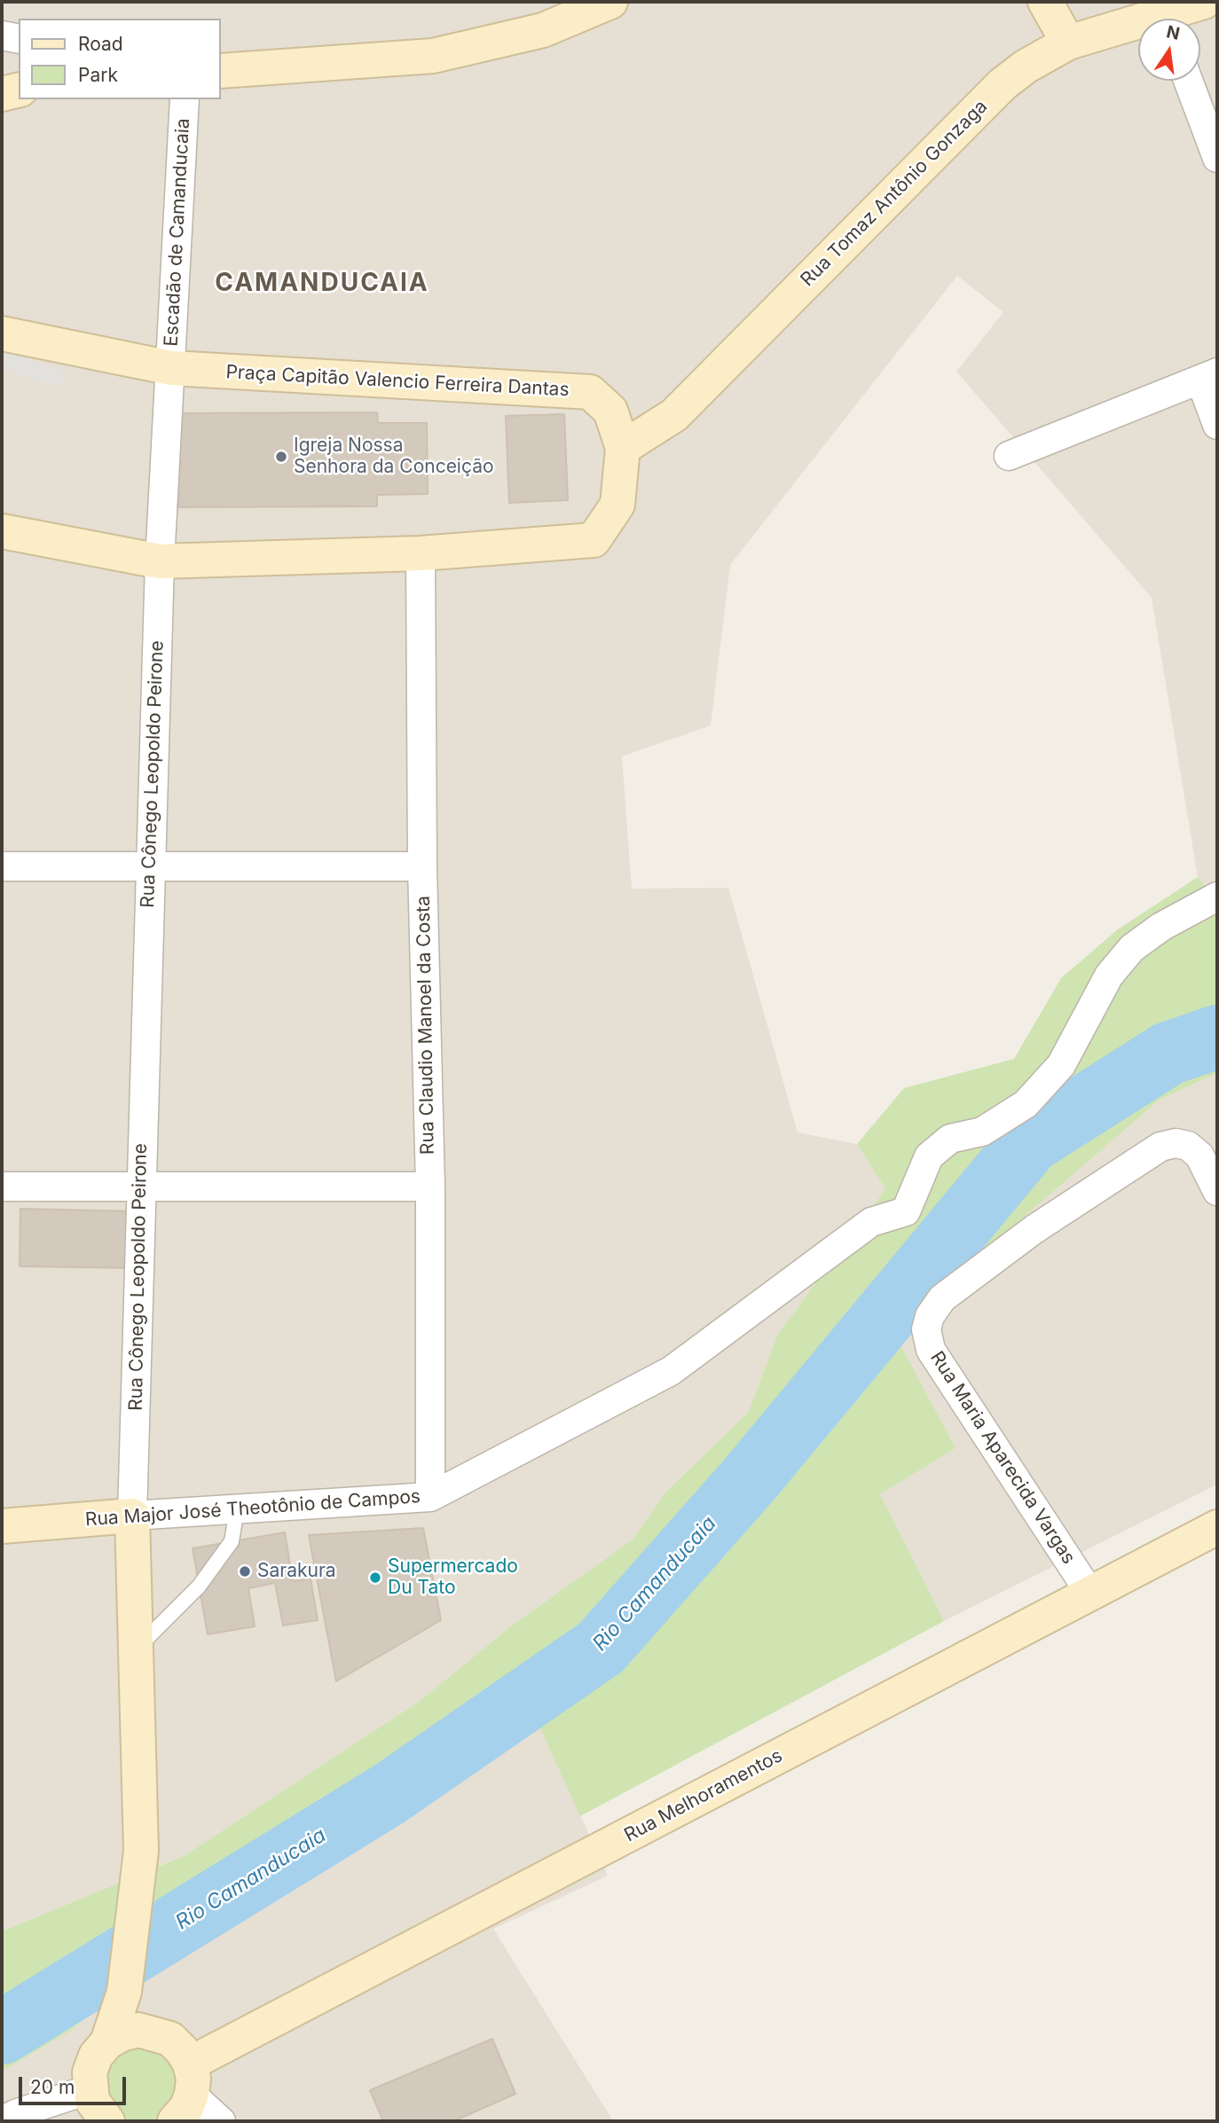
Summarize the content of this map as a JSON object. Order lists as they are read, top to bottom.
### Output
{
  "streets": {
    "street": [
      "Rua Tomaz Antônio Gonzaga",
      "Escadão de Camanducaia",
      "Praça Capitão Valencio Ferreira Dantas",
      "Rua Cônego Leopoldo Peirone",
      "Rua Claudio Manoel da Costa",
      "Rua Maria Aparecida Vargas",
      "Rua Major José Theotônio de Campos",
      "Rua Melhoramentos"
    ]
  },
  "crossings": [
    ["Rua Tomaz Antônio Gonzaga", "Praça Capitão Valencio Ferreira Dantas"],
    ["Escadão de Camanducaia", "Praça Capitão Valencio Ferreira Dantas"],
    ["Praça Capitão Valencio Ferreira Dantas", "Rua Cônego Leopoldo Peirone"],
    ["Praça Capitão Valencio Ferreira Dantas", "Rua Claudio Manoel da Costa"],
    ["Rua Cônego Leopoldo Peirone", "Rua Major José Theotônio de Campos"],
    ["Rua Claudio Manoel da Costa", "Rua Major José Theotônio de Campos"],
    ["Rua Maria Aparecida Vargas", "Rua Melhoramentos"]
  ],
  "districts": ["CAMANDUCAIA"],
  "water": ["Rio Camanducaia"],
  "places": ["Igreja Nossa Senhora da Conceição", "Sarakura", "Supermercado Du Tato"],
  "legend": ["Road", "Park"],
  "scale_bar": "20 m",
  "north": "top"
}
